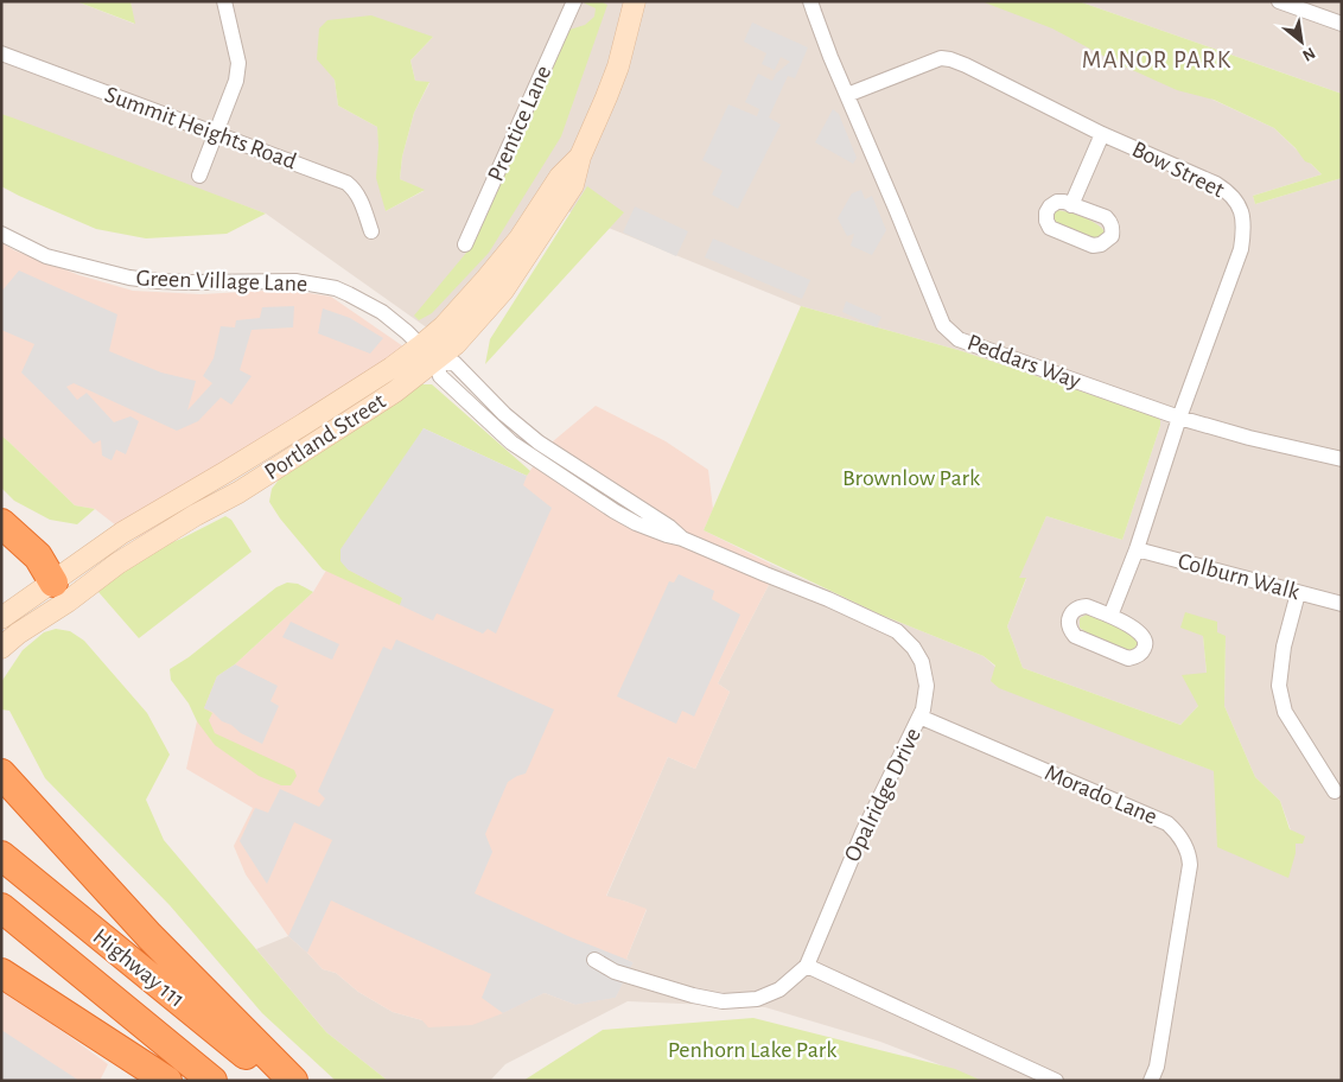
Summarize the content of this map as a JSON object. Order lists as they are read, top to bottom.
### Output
{
  "streets": {
    "highway": ["Highway 111"],
    "main road": ["Portland Street"],
    "street": [
      "Prentice Lane",
      "Summit Heights Road",
      "Bow Street",
      "Green Village Lane",
      "Peddars Way",
      "Colburn Walk",
      "Opalridge Drive",
      "Morado Lane"
    ]
  },
  "crossings": [
    ["Bow Street", "Peddars Way"],
    ["Bow Street", "Colburn Walk"],
    ["Green Village Lane", "Portland Street"],
    ["Green Village Lane", "Opalridge Drive"],
    ["Portland Street", "Opalridge Drive"],
    ["Opalridge Drive", "Morado Lane"]
  ],
  "districts": ["MANOR PARK"],
  "parks": ["Brownlow Park", "Penhorn Lake Park"],
  "north": "bottom right"
}
